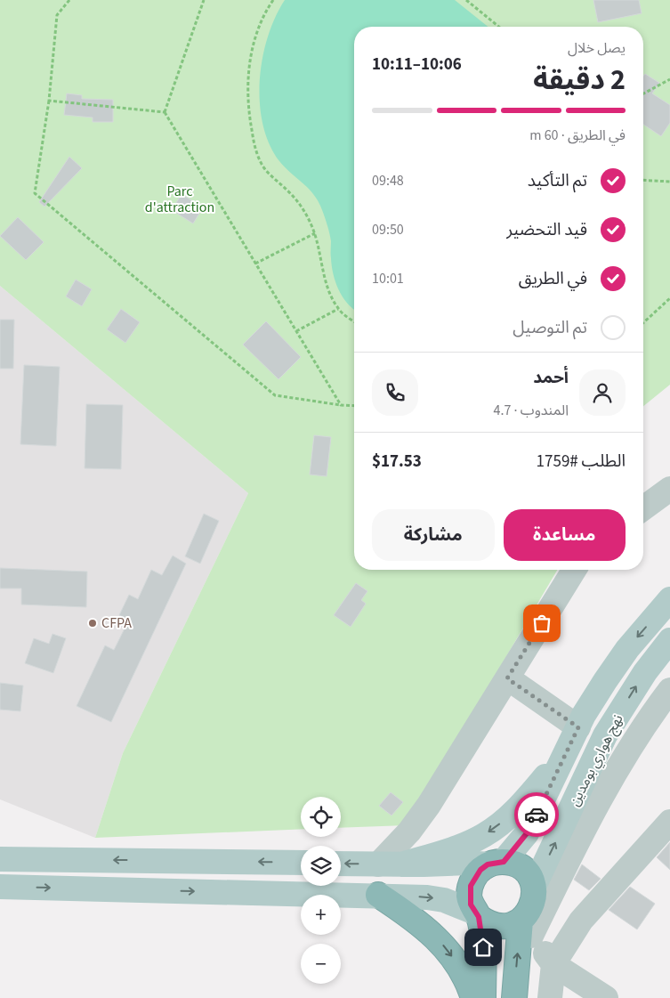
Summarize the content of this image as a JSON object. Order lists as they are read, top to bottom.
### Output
{
  "streets": {
    "main road": ["نهج هواري بومدين"]
  },
  "parks": ["Parc d'attraction"],
  "places": ["CFPA"],
  "page": {
    "heading": ["2 دقيقة", "يصل خلال", "10:06–10:11"],
    "panel": [
      "أحمد",
      "المندوب · 4.7",
      "الطلب #1759",
      "$17.53"
    ],
    "bar": "في الطريق · 60 m",
    "list": [
      ["تم التأكيد", "09:48"],
      ["قيد التحضير", "09:50"],
      ["في الطريق", "10:01"],
      "تم التوصيل"
    ],
    "buttons": ["مساعدة", "مشاركة"],
    "map_buttons": ["+", "−"]
  }
}
